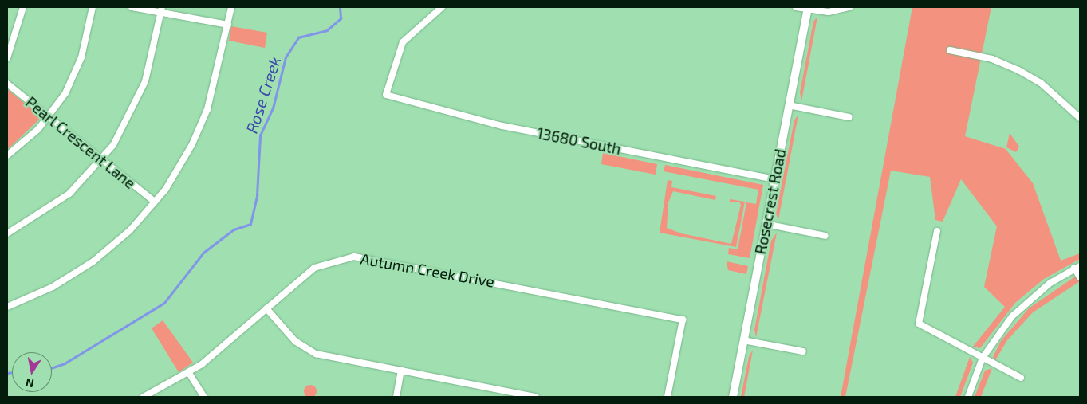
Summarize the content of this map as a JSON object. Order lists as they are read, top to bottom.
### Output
{
  "streets": {
    "main road": ["Rosecrest Road"],
    "street": ["13680 South", "Pearl Crescent Lane", "Autumn Creek Drive"]
  },
  "crossings": [
    ["13680 South", "Rosecrest Road"]
  ],
  "water": ["Rose Creek"],
  "north": "bottom"
}
